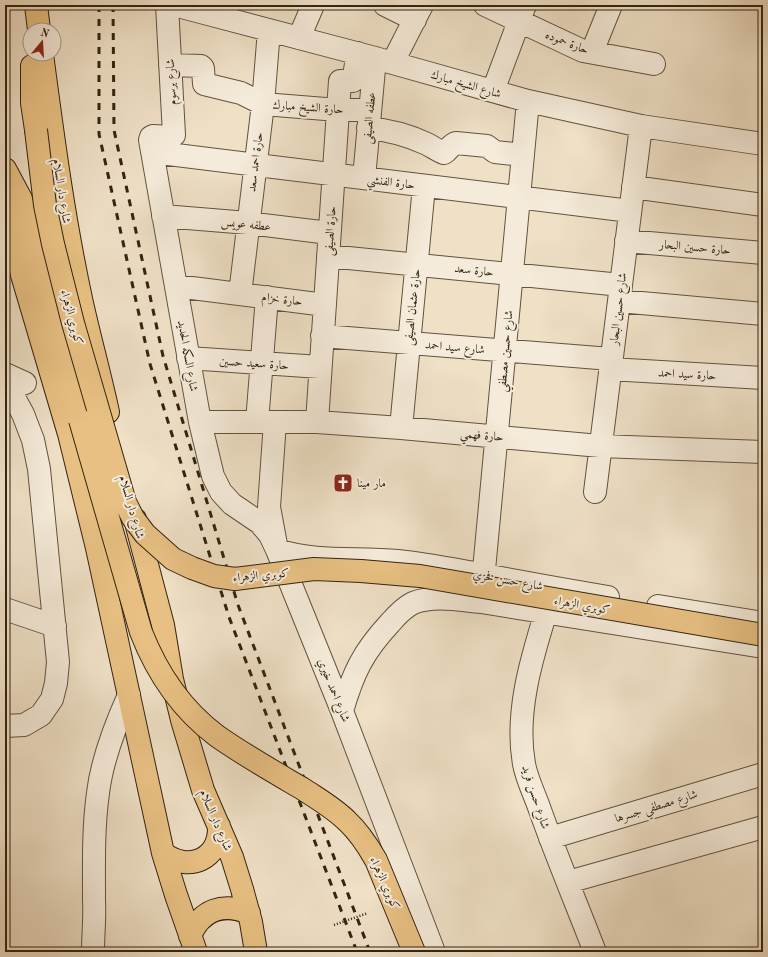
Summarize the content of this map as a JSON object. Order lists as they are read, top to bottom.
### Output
{
  "streets": {
    "main road": ["شارع دار السلام", "كوبري الزهراء"],
    "street": [
      "حارة حموده",
      "شارع برسوم",
      "شارع الشيخ مبارك",
      "حارة الشيخ مبارك",
      "عطفه الصيفى",
      "حارة احمد سعد",
      "حارة الفنشي",
      "عطفه عويس",
      "حارة الصيفى",
      "حارة حسين البحار",
      "حارة سعد",
      "حارة خزام",
      "حارة عثمان الصيفى",
      "شارع حسين البحار",
      "شارع سيد احمد",
      "شارع حسين مصطفي",
      "شارع السكه الحديد",
      "حارة سعيد حسين",
      "حارة سيد احمد",
      "حارة فهمي",
      "شارع حسن فخري",
      "شارع احمد خيري",
      "شارع حسن فريد",
      "شارع مصطفي جسرها"
    ]
  },
  "crossings": [
    ["شارع برسوم", "حارة الشيخ مبارك"],
    ["شارع برسوم", "حارة الفنشي"],
    ["شارع برسوم", "شارع السكه الحديد"],
    ["شارع الشيخ مبارك", "عطفه الصيفى"],
    ["شارع الشيخ مبارك", "حارة احمد سعد"],
    ["شارع الشيخ مبارك", "حارة الصيفى"],
    ["شارع الشيخ مبارك", "شارع حسين البحار"],
    ["شارع الشيخ مبارك", "شارع حسين مصطفي"],
    ["حارة الشيخ مبارك", "عطفه الصيفى"],
    ["حارة الشيخ مبارك", "حارة احمد سعد"],
    ["حارة الشيخ مبارك", "حارة الصيفى"],
    ["حارة الشيخ مبارك", "شارع حسين مصطفي"],
    ["عطفه الصيفى", "حارة الفنشي"],
    ["عطفه الصيفى", "حارة الصيفى"],
    ["حارة احمد سعد", "حارة الفنشي"],
    ["حارة احمد سعد", "عطفه عويس"],
    ["حارة احمد سعد", "حارة خزام"],
    ["حارة الفنشي", "حارة الصيفى"],
    ["حارة الفنشي", "حارة عثمان الصيفى"],
    ["حارة الفنشي", "شارع حسين البحار"],
    ["حارة الفنشي", "شارع حسين مصطفي"],
    ["حارة الفنشي", "شارع السكه الحديد"],
    ["عطفه عويس", "حارة الصيفى"],
    ["عطفه عويس", "شارع السكه الحديد"],
    ["حارة الصيفى", "حارة سعد"],
    ["حارة الصيفى", "حارة خزام"],
    ["حارة الصيفى", "شارع سيد احمد"],
    ["حارة الصيفى", "حارة سعيد حسين"],
    ["حارة الصيفى", "حارة فهمي"],
    ["حارة حسين البحار", "شارع حسين البحار"],
    ["حارة سعد", "حارة عثمان الصيفى"],
    ["حارة سعد", "شارع حسين البحار"],
    ["حارة سعد", "شارع حسين مصطفي"],
    ["حارة خزام", "شارع السكه الحديد"],
    ["حارة خزام", "شارع احمد خيري"],
    ["حارة عثمان الصيفى", "شارع سيد احمد"],
    ["حارة عثمان الصيفى", "حارة فهمي"],
    ["شارع حسين البحار", "شارع سيد احمد"],
    ["شارع حسين البحار", "حارة سيد احمد"],
    ["شارع حسين البحار", "حارة فهمي"],
    ["شارع سيد احمد", "شارع حسين مصطفي"],
    ["شارع سيد احمد", "حارة سيد احمد"],
    ["شارع حسين مصطفي", "حارة فهمي"],
    ["شارع حسين مصطفي", "شارع حسن فخري"],
    ["شارع السكه الحديد", "حارة سعيد حسين"],
    ["شارع السكه الحديد", "حارة فهمي"],
    ["شارع السكه الحديد", "شارع حسن فخري"],
    ["شارع السكه الحديد", "شارع احمد خيري"],
    ["حارة سعيد حسين", "شارع احمد خيري"],
    ["حارة فهمي", "شارع احمد خيري"],
    ["شارع حسن فخري", "شارع احمد خيري"],
    ["شارع حسن فخري", "شارع حسن فريد"],
    ["شارع حسن فريد", "شارع مصطفي جسرها"]
  ],
  "places": {
    "church": ["مار مينا"]
  },
  "north": "top"
}
